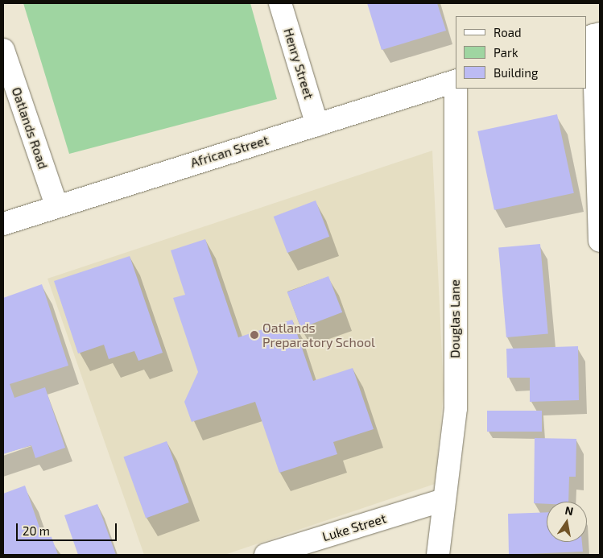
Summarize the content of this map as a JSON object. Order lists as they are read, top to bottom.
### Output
{
  "streets": {
    "street": [
      "Henry Street",
      "Oatlands Road",
      "African Street",
      "Douglas Lane",
      "Luke Street"
    ]
  },
  "crossings": [
    ["Henry Street", "African Street"],
    ["Oatlands Road", "African Street"],
    ["Douglas Lane", "Luke Street"]
  ],
  "places": ["Oatlands Preparatory School"],
  "legend": ["Road", "Park", "Building"],
  "scale_bar": "20 m",
  "north": "top"
}
